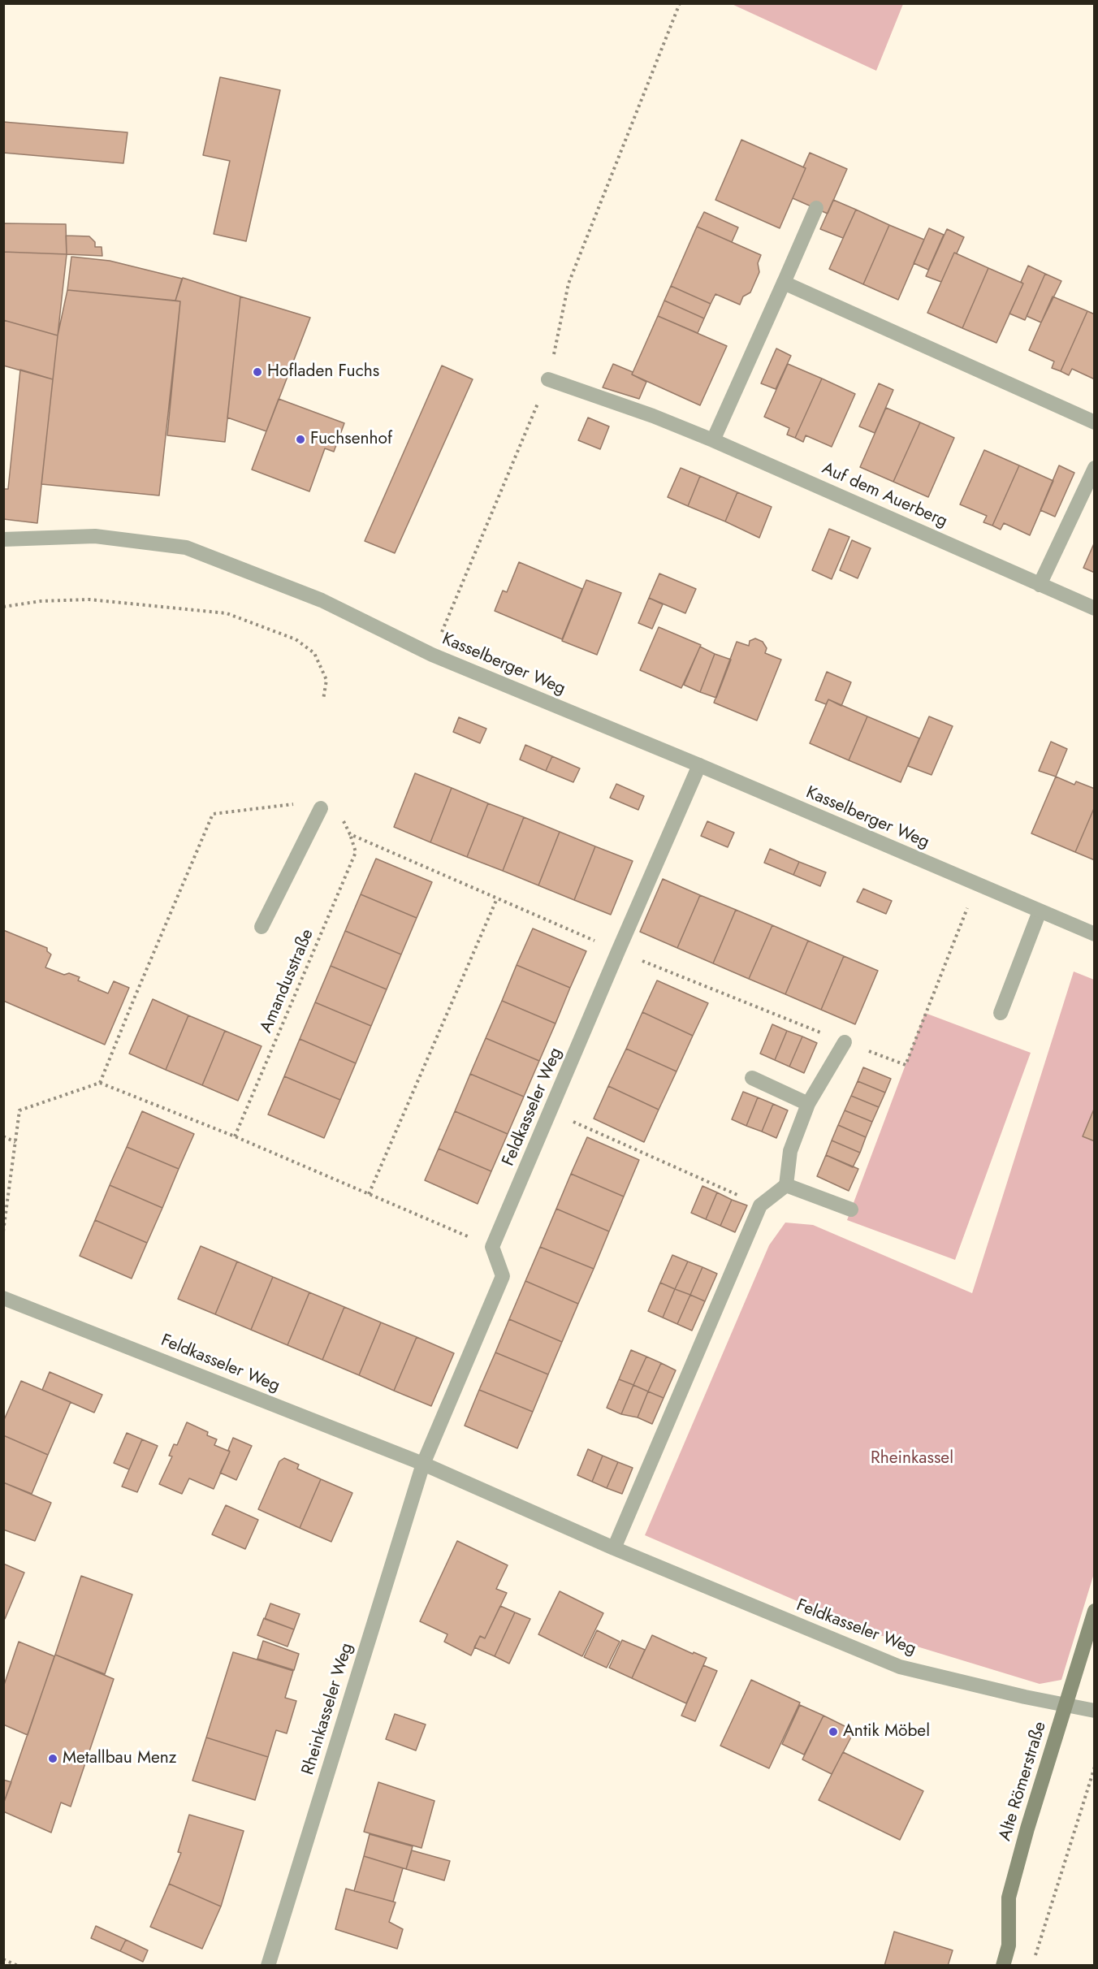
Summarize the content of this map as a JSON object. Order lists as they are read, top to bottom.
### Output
{
  "streets": {
    "street": [
      "Auf dem Auerberg",
      "Kasselberger Weg",
      "Feldkasseler Weg",
      "Rheinkasseler Weg",
      "Alte Römerstraße"
    ],
    "path": ["Amandusstraße"]
  },
  "crossings": [
    ["Kasselberger Weg", "Feldkasseler Weg"],
    ["Feldkasseler Weg", "Rheinkasseler Weg"],
    ["Feldkasseler Weg", "Alte Römerstraße"]
  ],
  "parks": ["Rheinkassel"],
  "places": [
    "Hofladen Fuchs",
    "Fuchsenhof",
    "Antik Möbel",
    "Metallbau Menz"
  ]
}
